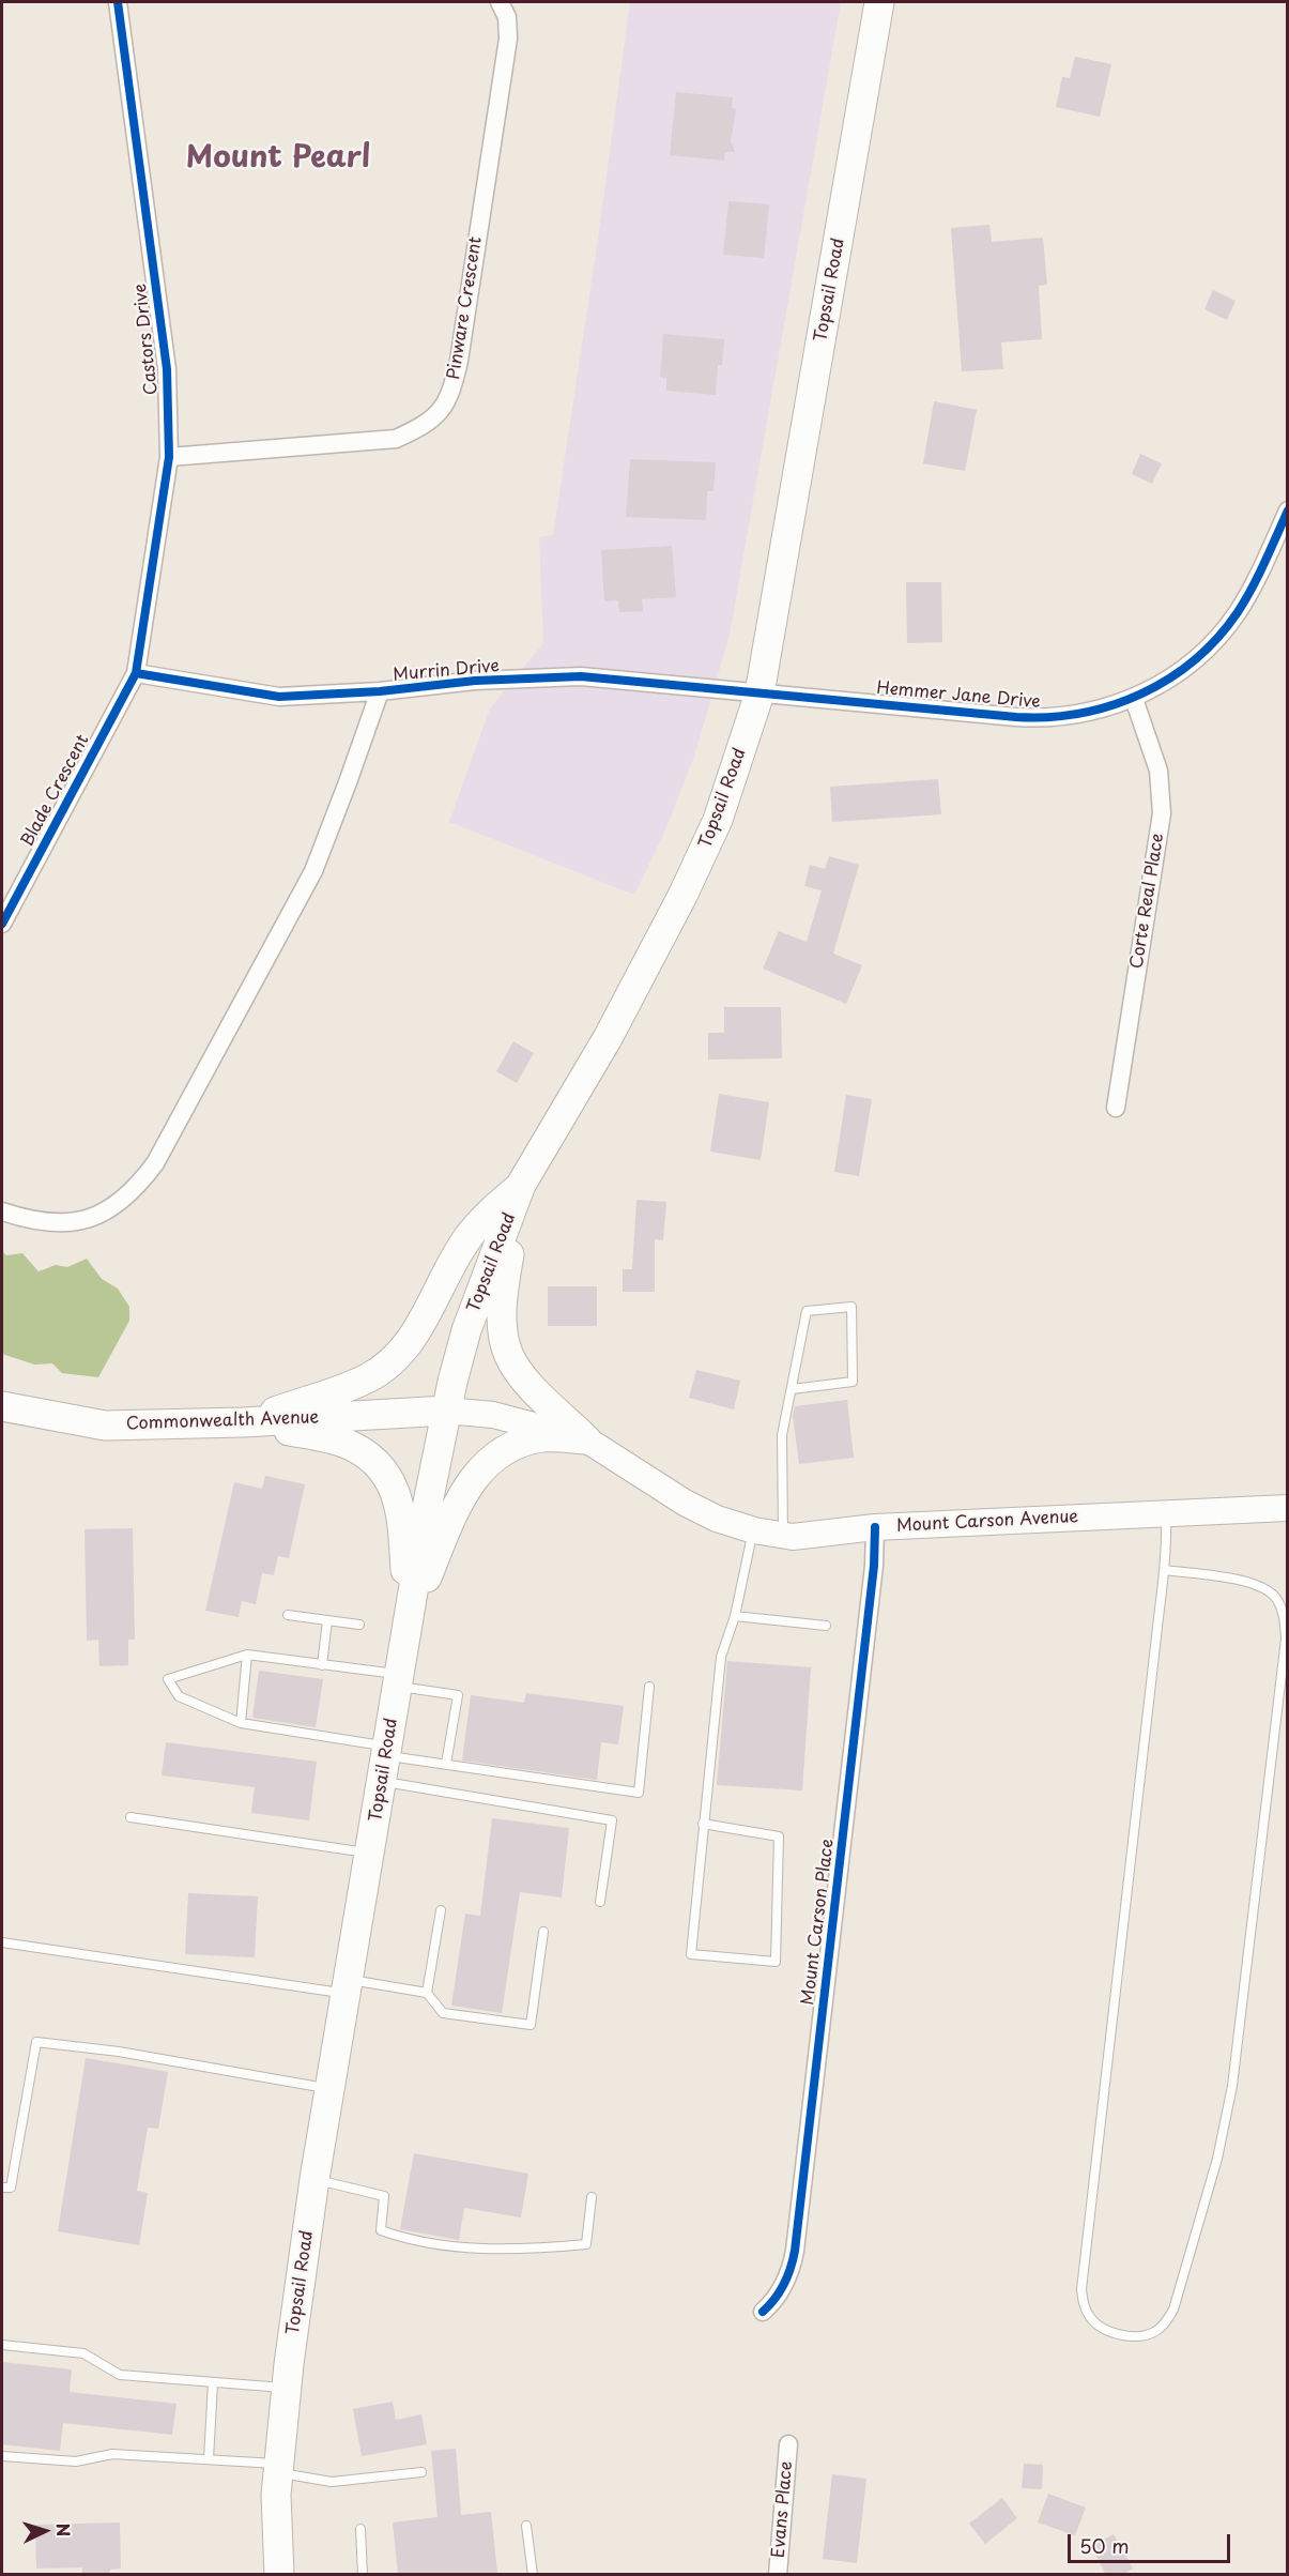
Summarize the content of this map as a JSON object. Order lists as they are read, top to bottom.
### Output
{
  "streets": {
    "main road": ["Topsail Road", "Commonwealth Avenue", "Mount Carson Avenue"],
    "street": [
      "Pinware Crescent",
      "Castors Drive",
      "Murrin Drive",
      "Hemmer Jane Drive",
      "Blade Crescent",
      "Corte Real Place",
      "Mount Carson Place",
      "Evans Place"
    ]
  },
  "crossings": [
    ["Topsail Road", "Murrin Drive"],
    ["Topsail Road", "Hemmer Jane Drive"],
    ["Topsail Road", "Commonwealth Avenue"],
    ["Topsail Road", "Mount Carson Avenue"],
    ["Pinware Crescent", "Castors Drive"],
    ["Castors Drive", "Murrin Drive"],
    ["Castors Drive", "Blade Crescent"],
    ["Murrin Drive", "Hemmer Jane Drive"],
    ["Murrin Drive", "Blade Crescent"],
    ["Hemmer Jane Drive", "Corte Real Place"],
    ["Commonwealth Avenue", "Mount Carson Avenue"],
    ["Mount Carson Avenue", "Mount Carson Place"]
  ],
  "districts": ["Mount Pearl"],
  "scale_bar": "50 m",
  "north": "right"
}
